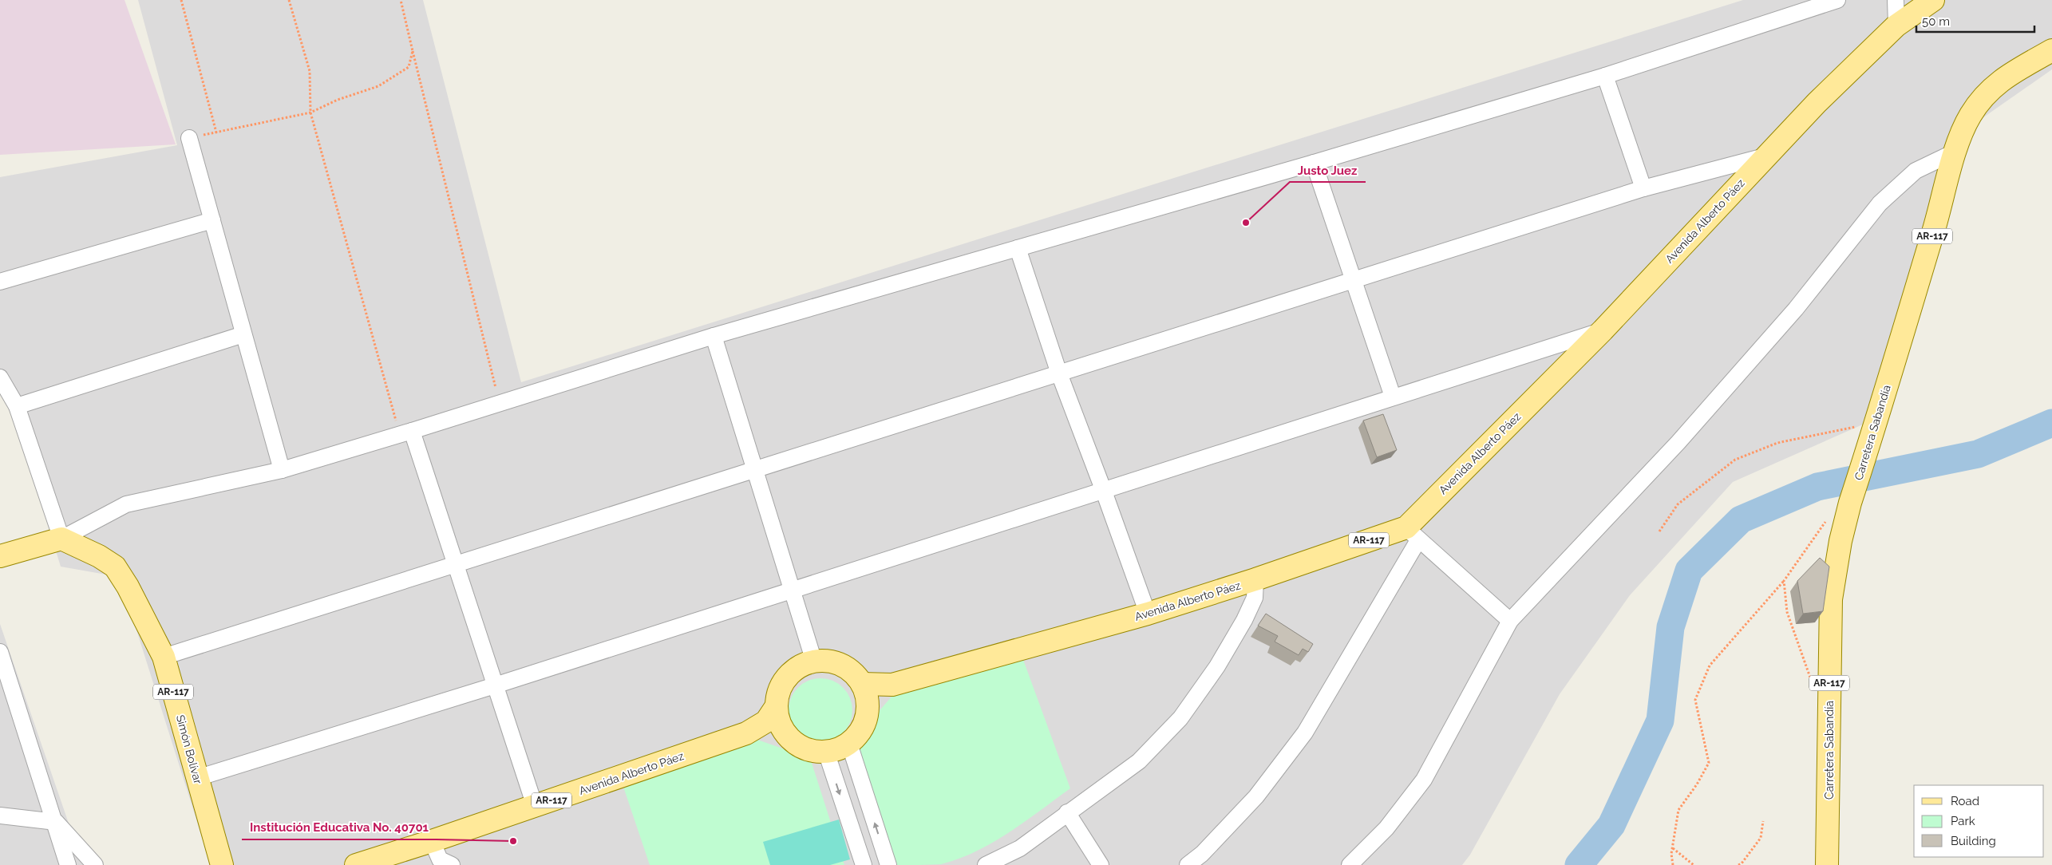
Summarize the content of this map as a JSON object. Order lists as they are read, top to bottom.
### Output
{
  "streets": {
    "main road": [
      "Avenida Alberto Páez",
      "AR-117",
      "Carretera Sabandía",
      "Simón Bolívar"
    ]
  },
  "crossings": [
    ["Avenida Alberto Páez", "AR-117"]
  ],
  "places": ["Justo Juez", "Institución Educativa No. 40701"],
  "legend": ["Road", "Park", "Building"],
  "scale_bar": "50 m"
}
